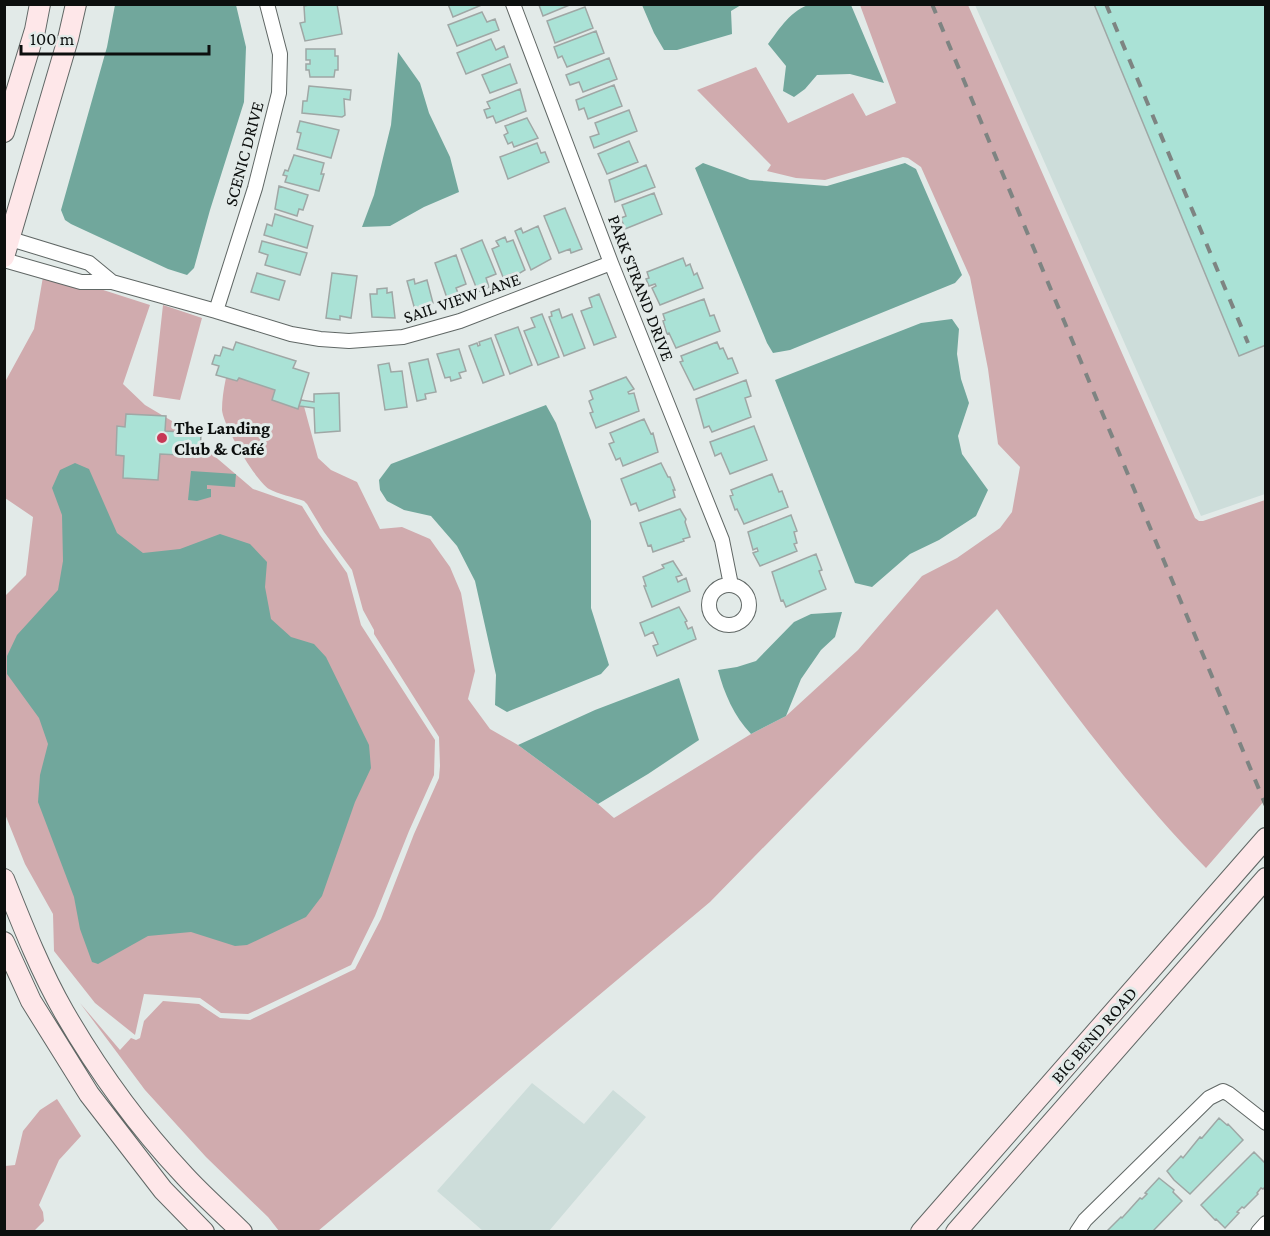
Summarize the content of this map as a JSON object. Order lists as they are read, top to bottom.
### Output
{
  "streets": {
    "street": [
      "SCENIC DRIVE",
      "PARK STRAND DRIVE",
      "SAIL VIEW LANE",
      "BIG BEND ROAD"
    ]
  },
  "crossings": [
    ["SCENIC DRIVE", "SAIL VIEW LANE"],
    ["PARK STRAND DRIVE", "SAIL VIEW LANE"]
  ],
  "places": ["The Landing Club & Café"],
  "scale_bar": "100 m"
}
